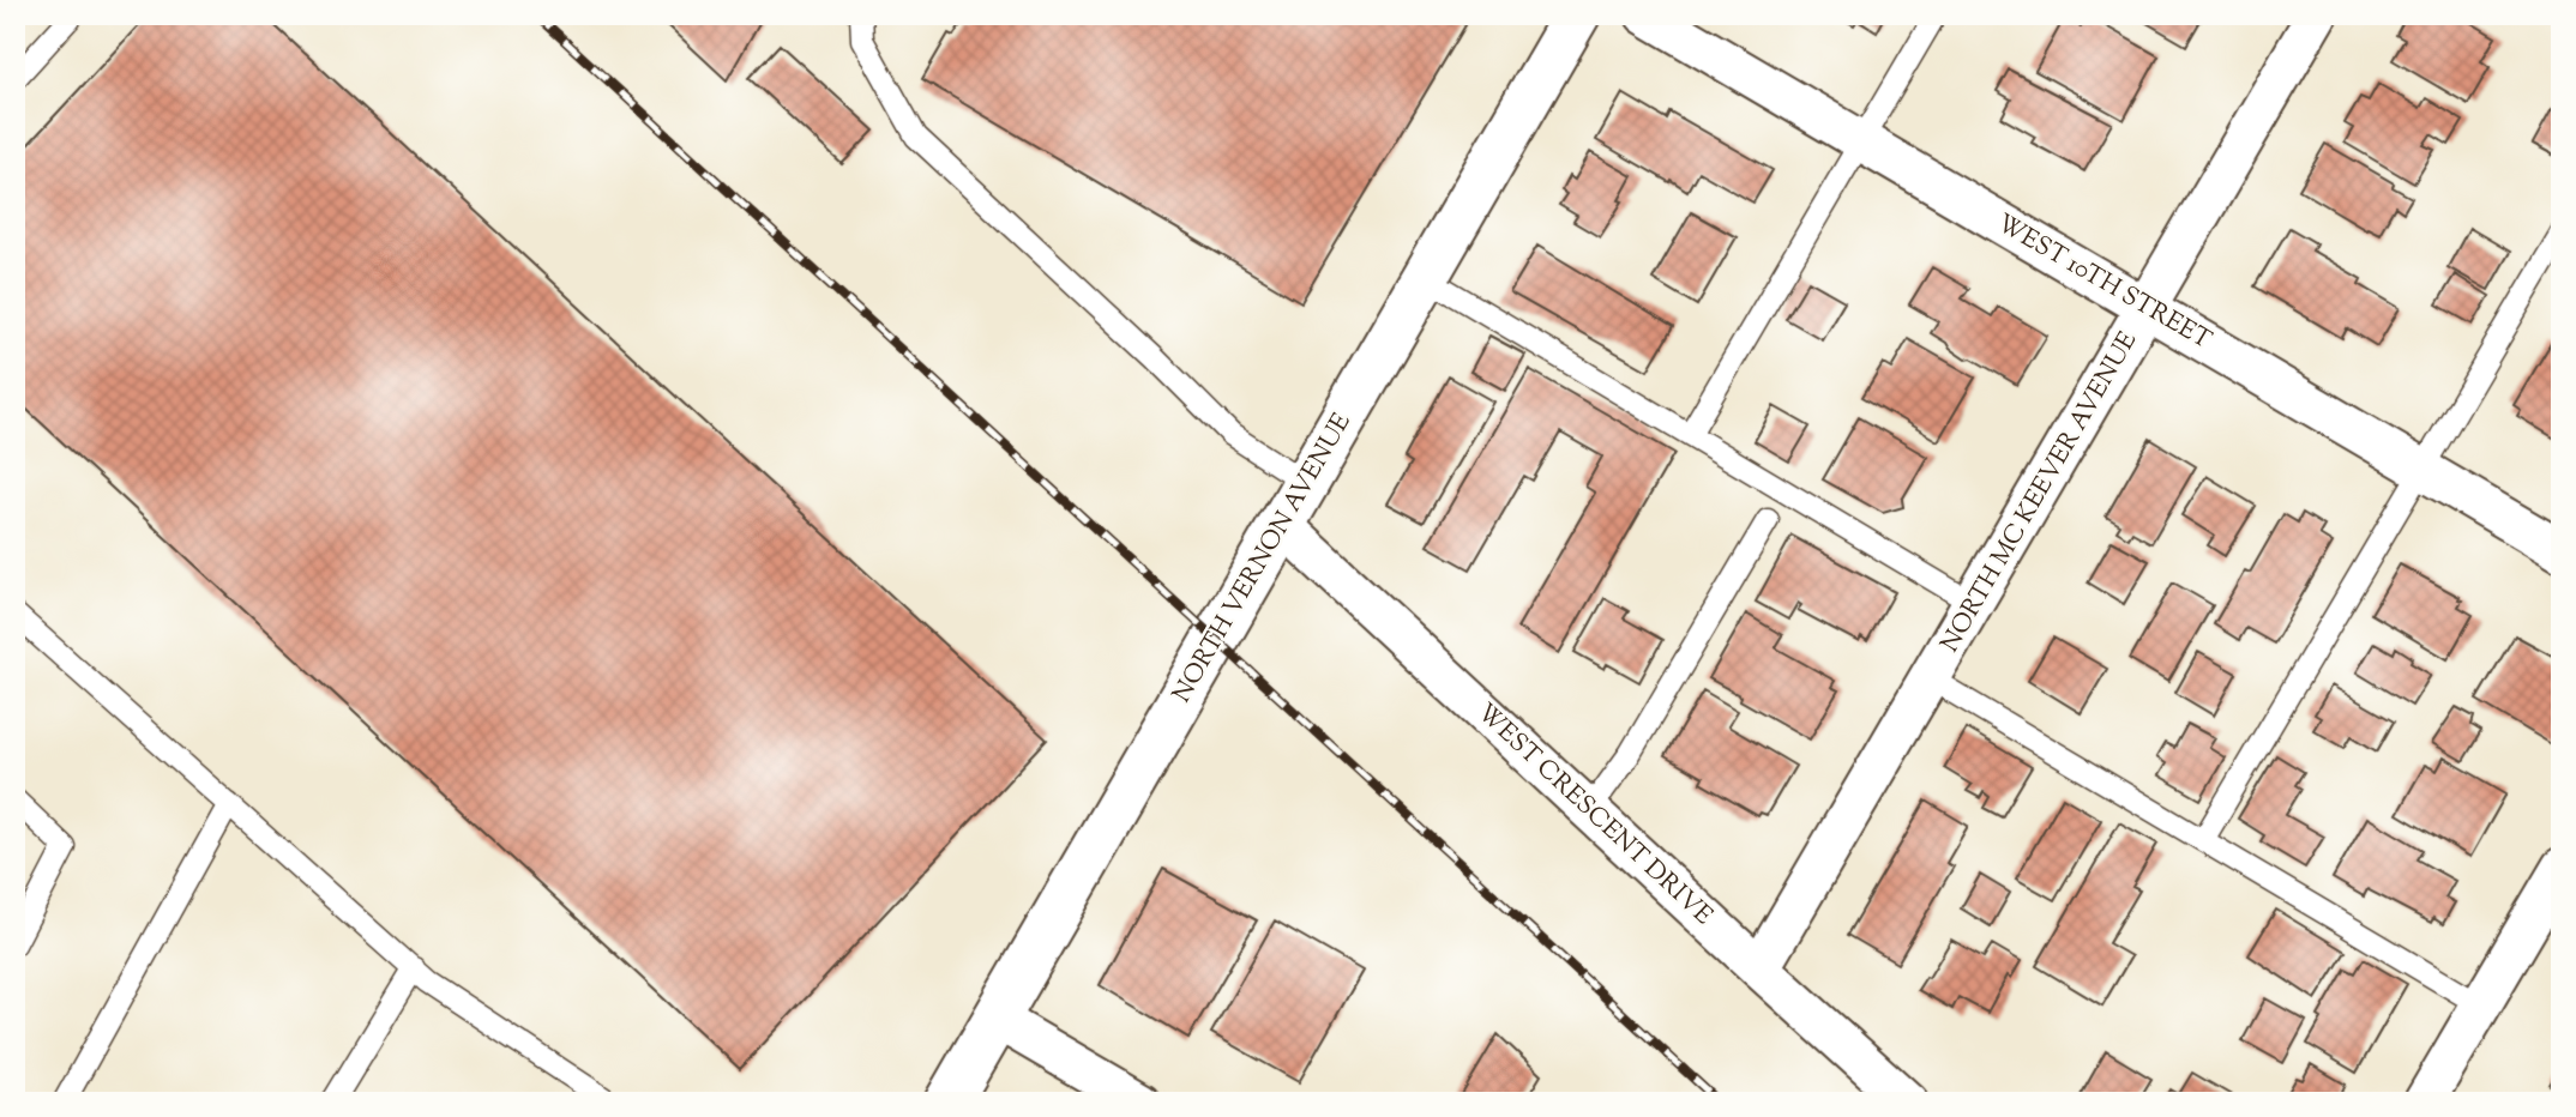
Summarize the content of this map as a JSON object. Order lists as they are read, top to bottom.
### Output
{
  "streets": {
    "street": [
      "WEST 10TH STREET",
      "NORTH MC KEEVER AVENUE",
      "NORTH VERNON AVENUE",
      "WEST CRESCENT DRIVE"
    ]
  },
  "crossings": [
    ["WEST 10TH STREET", "NORTH MC KEEVER AVENUE"],
    ["NORTH MC KEEVER AVENUE", "WEST CRESCENT DRIVE"],
    ["NORTH VERNON AVENUE", "WEST CRESCENT DRIVE"]
  ]
}
